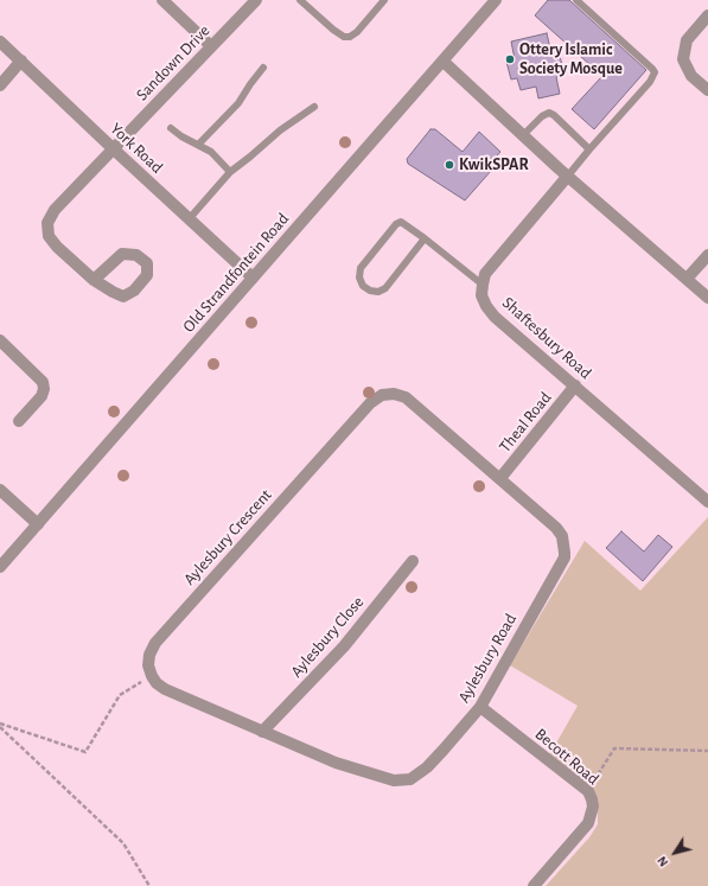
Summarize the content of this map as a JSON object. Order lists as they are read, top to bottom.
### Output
{
  "streets": {
    "street": [
      "Sandown Drive",
      "York Road",
      "Old Strandfontein Road",
      "Shaftesbury Road",
      "Theal Road",
      "Aylesbury Crescent",
      "Aylesbury Close",
      "Aylesbury Road",
      "Becott Road"
    ]
  },
  "crossings": [
    ["Sandown Drive", "York Road"],
    ["York Road", "Old Strandfontein Road"],
    ["Shaftesbury Road", "Theal Road"],
    ["Theal Road", "Aylesbury Crescent"],
    ["Aylesbury Crescent", "Aylesbury Road"],
    ["Aylesbury Close", "Aylesbury Road"],
    ["Aylesbury Road", "Becott Road"]
  ],
  "places": ["Ottery Islamic Society Mosque", "KwikSPAR"],
  "north": "bottom left"
}
